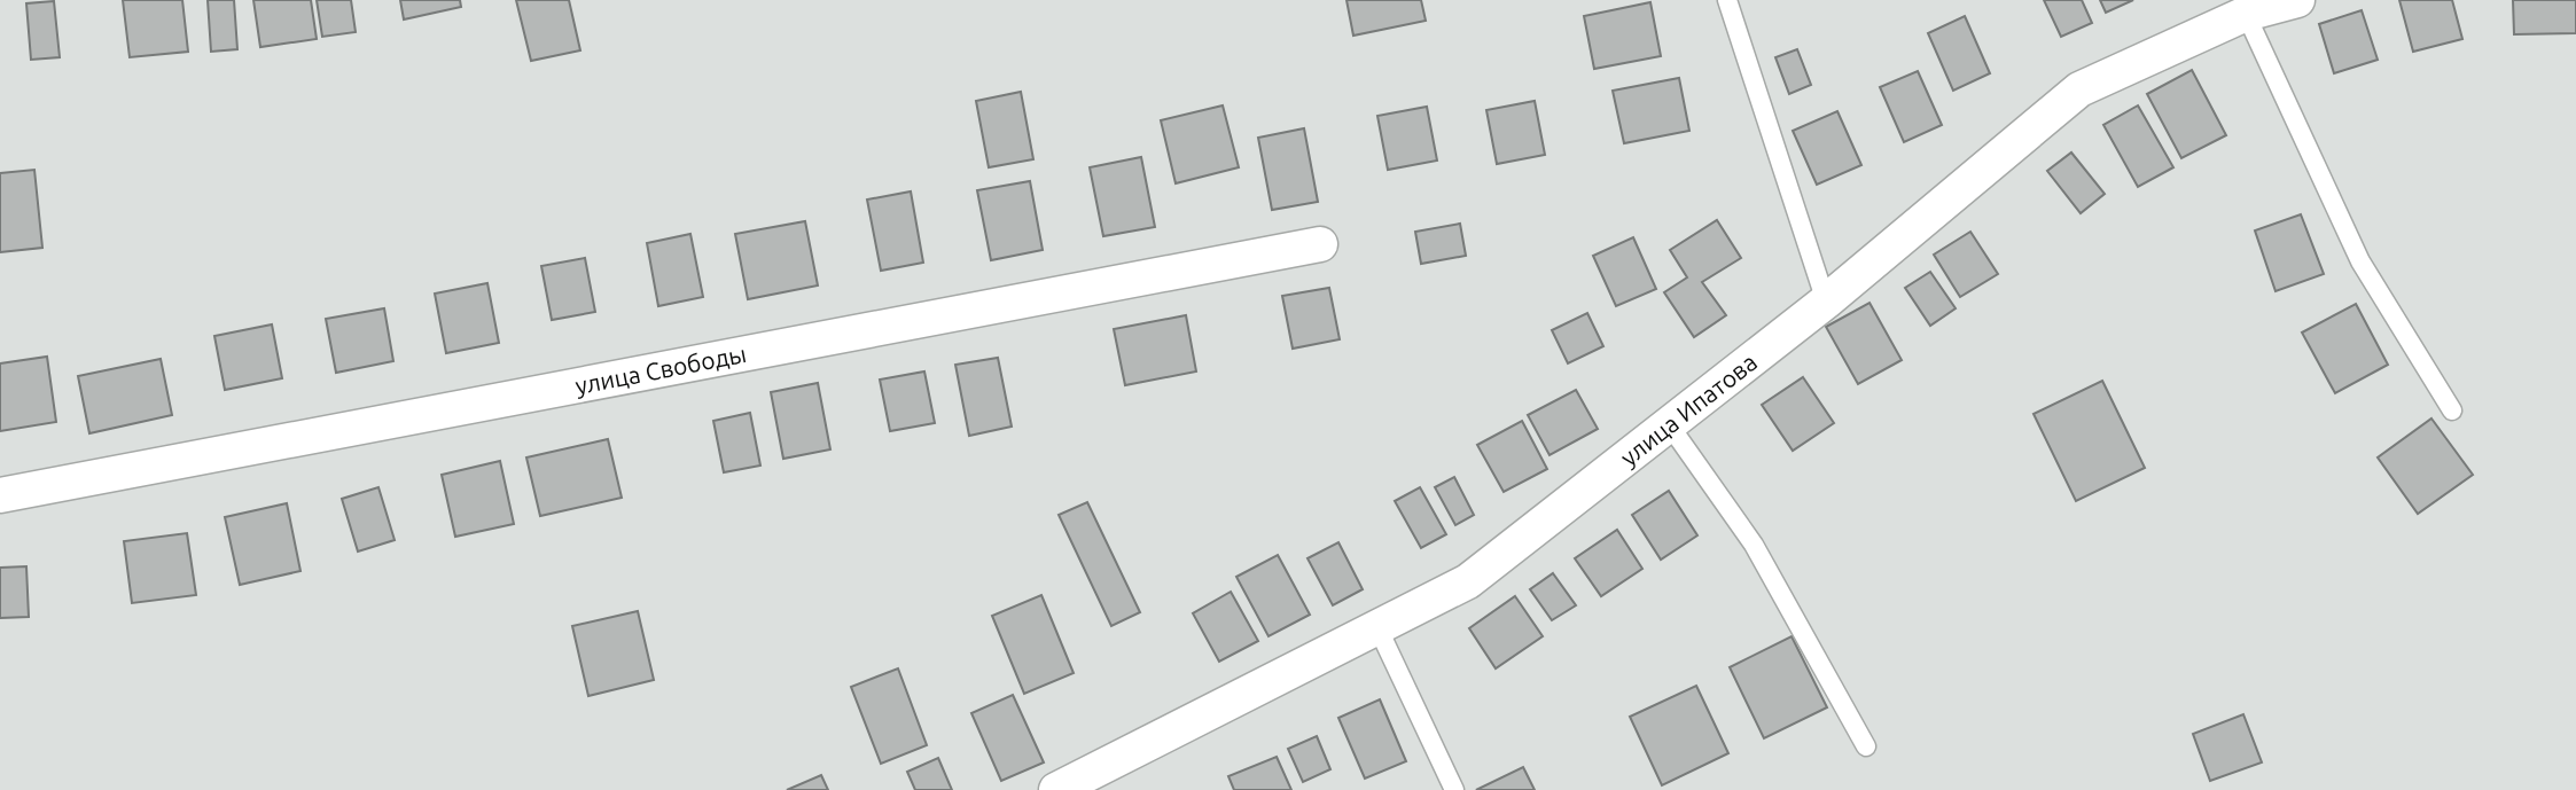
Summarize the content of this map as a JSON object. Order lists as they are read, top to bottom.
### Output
{
  "streets": {
    "street": ["улица Свободы", "улица Ипатова"]
  }
}
